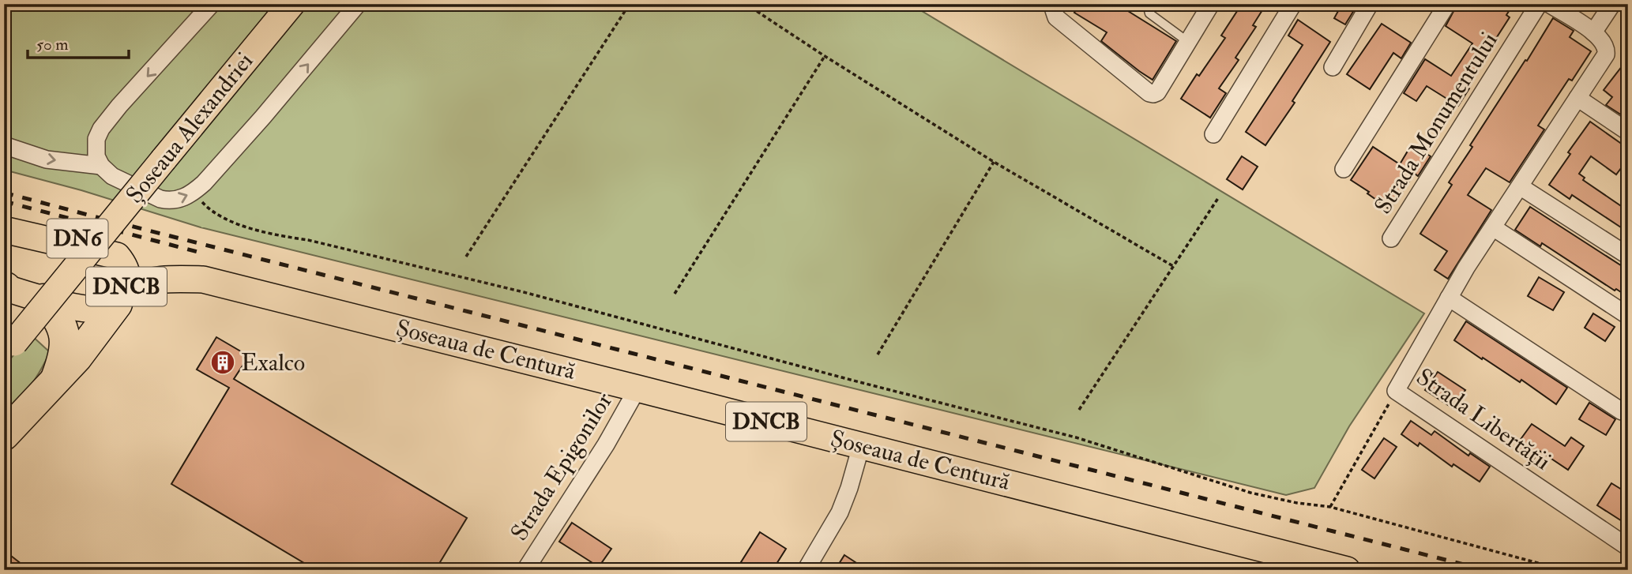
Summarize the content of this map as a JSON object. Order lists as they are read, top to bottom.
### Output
{
  "streets": {
    "main road": [
      "Șoseaua Alexandriei",
      "DN6",
      "DNCB",
      "Șoseaua de Centură"
    ],
    "street": ["Strada Monumentului", "Strada Libertății", "Strada Epigonilor"]
  },
  "crossings": [
    ["DNCB", "Șoseaua de Centură"],
    ["Șoseaua de Centură", "Strada Epigonilor"]
  ],
  "places": {
    "building": ["Exalco"]
  },
  "scale_bar": "50 m"
}
